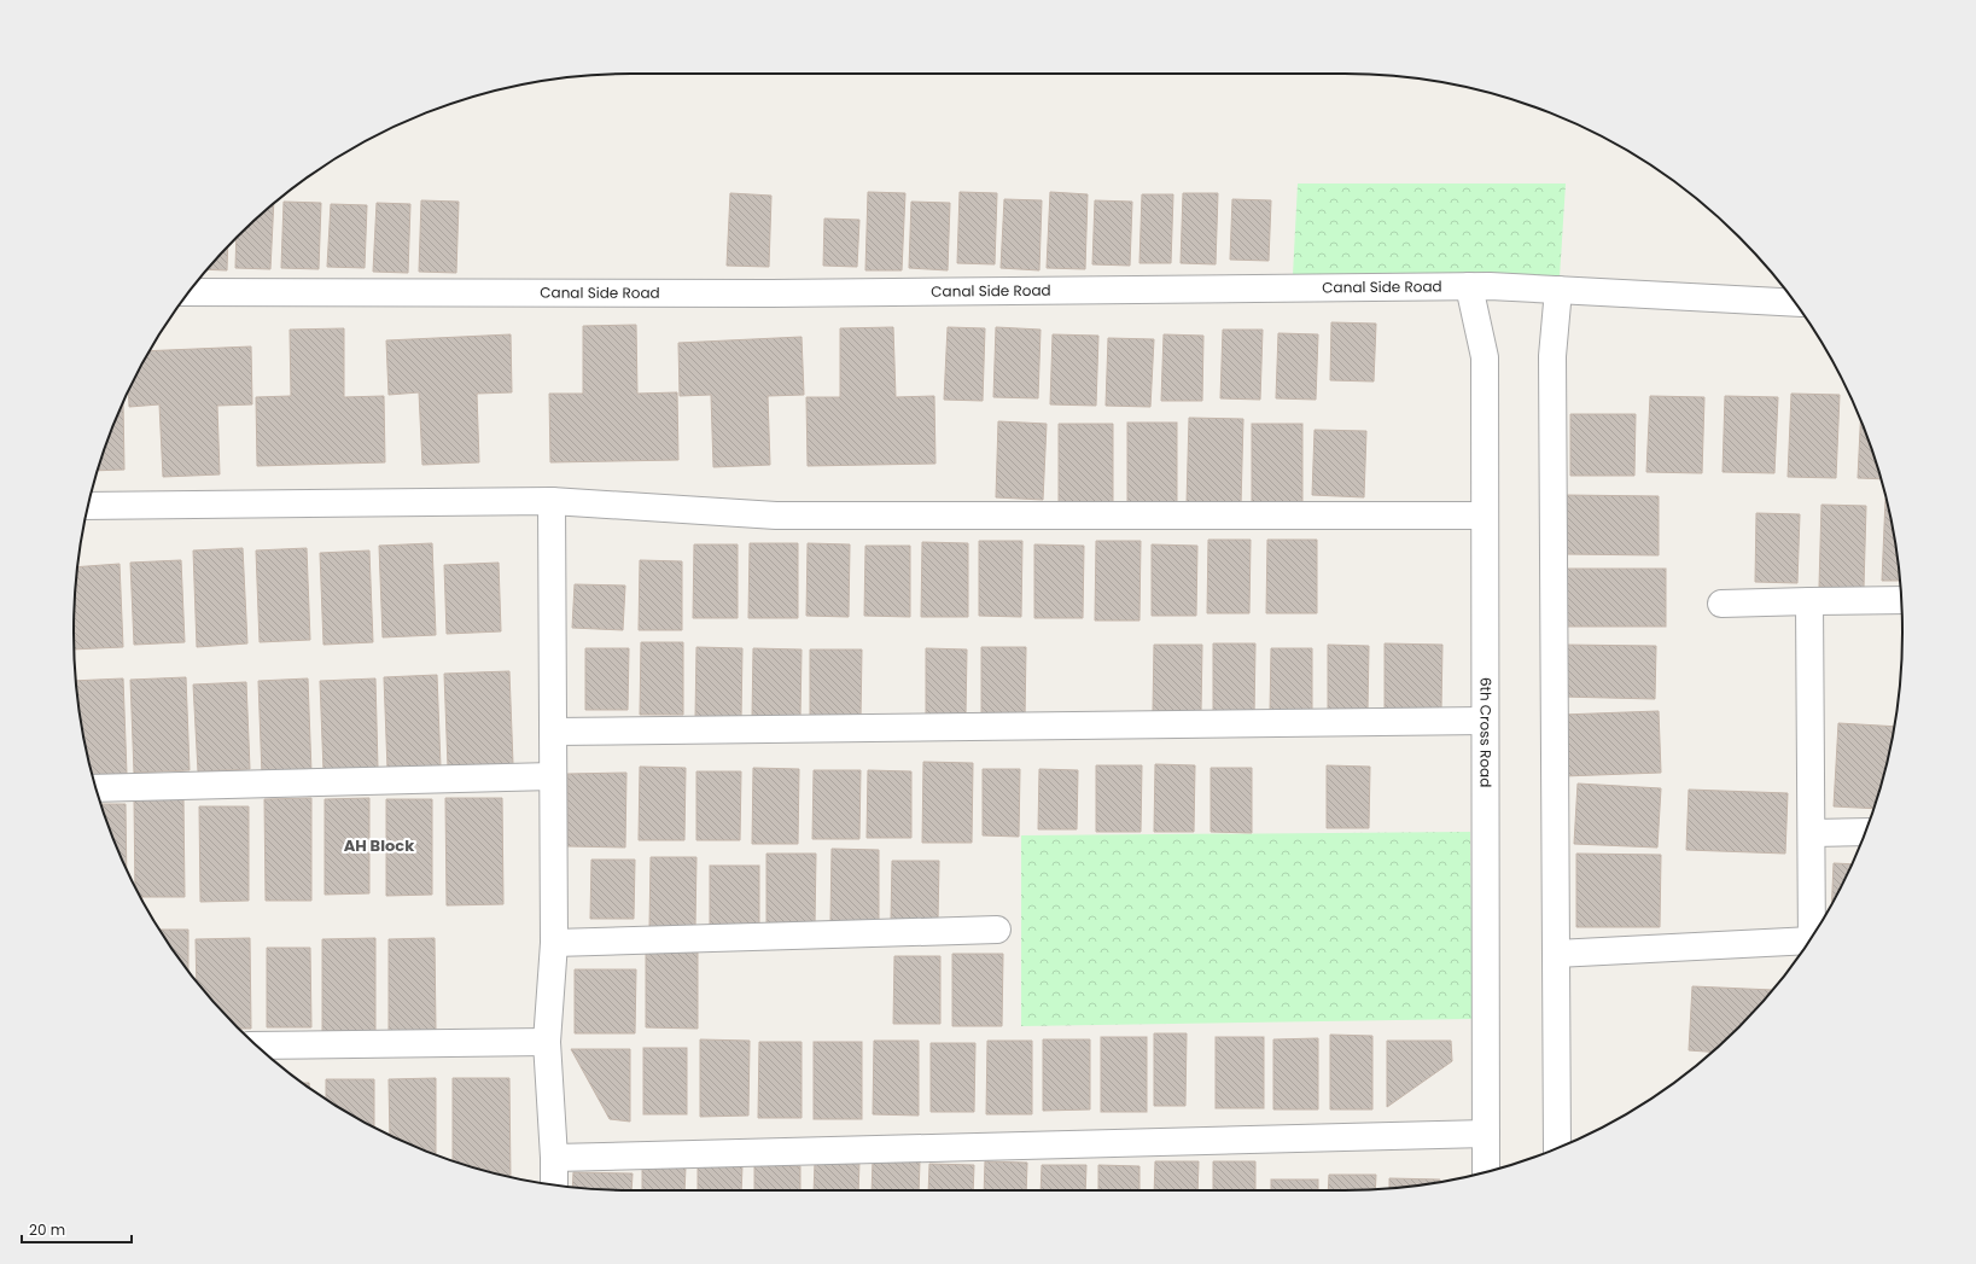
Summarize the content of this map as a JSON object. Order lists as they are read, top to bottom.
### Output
{
  "streets": {
    "street": ["Canal Side Road", "6th Cross Road"]
  },
  "crossings": [
    ["Canal Side Road", "6th Cross Road"]
  ],
  "districts": ["AH Block"],
  "scale_bar": "20 m"
}
